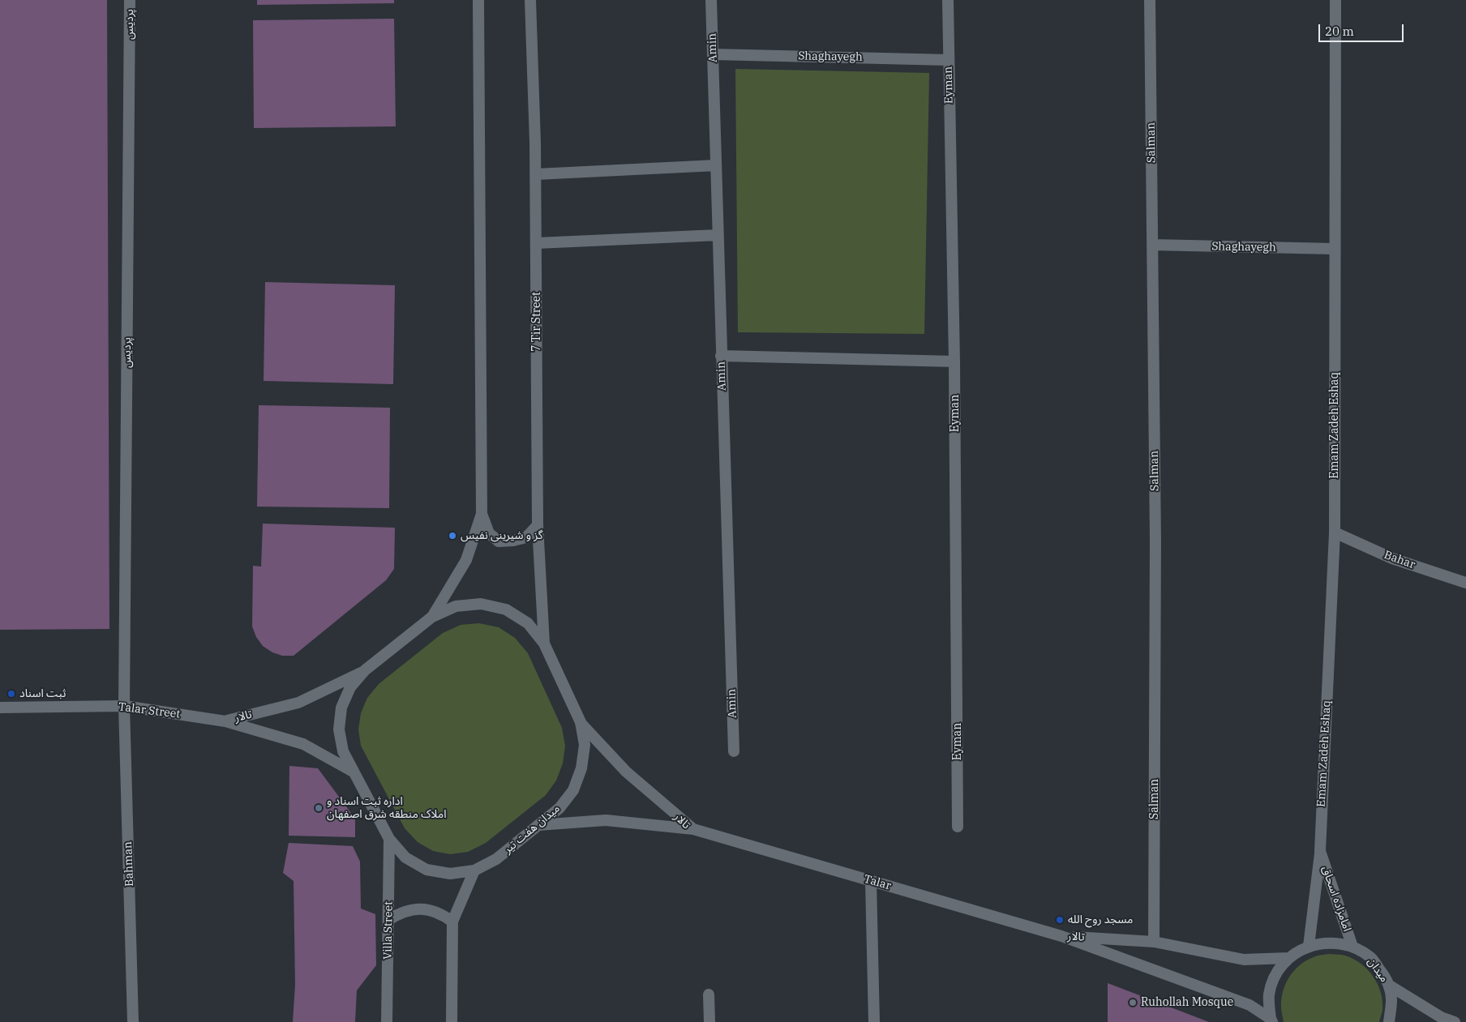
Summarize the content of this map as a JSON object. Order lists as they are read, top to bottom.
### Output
{
  "streets": {
    "street": [
      "پردیس",
      "Amin",
      "Shaghayegh",
      "Eyman",
      "Salman",
      "7 Tir Street",
      "Emam Zadeh Eshaq",
      "Bahar",
      "Talar Street",
      "تالار",
      "میدان هفت تیر",
      "Bahman",
      "Talar",
      "امامزاده اسحاق",
      "Villa Street",
      "میدان"
    ]
  },
  "crossings": [
    ["پردیس", "Talar Street"],
    ["پردیس", "Bahman"],
    ["Amin", "Shaghayegh"],
    ["Shaghayegh", "Eyman"],
    ["Shaghayegh", "Salman"],
    ["Shaghayegh", "Emam Zadeh Eshaq"],
    ["Salman", "تالار"],
    ["7 Tir Street", "میدان هفت تیر"],
    ["Emam Zadeh Eshaq", "Bahar"],
    ["Emam Zadeh Eshaq", "امامزاده اسحاق"],
    ["Talar Street", "تالار"],
    ["Talar Street", "Bahman"],
    ["تالار", "میدان هفت تیر"],
    ["تالار", "Talar"],
    ["تالار", "میدان"],
    ["میدان هفت تیر", "Villa Street"],
    ["امامزاده اسحاق", "میدان"]
  ],
  "places": [
    "گز و شیرینی نفیس",
    "ثبت اسناد",
    "اداره ثبت اسناد و املاک منطقه شرق اصفهان",
    "مسجد روح الله",
    "Ruhollah Mosque"
  ],
  "scale_bar": "20 m"
}
